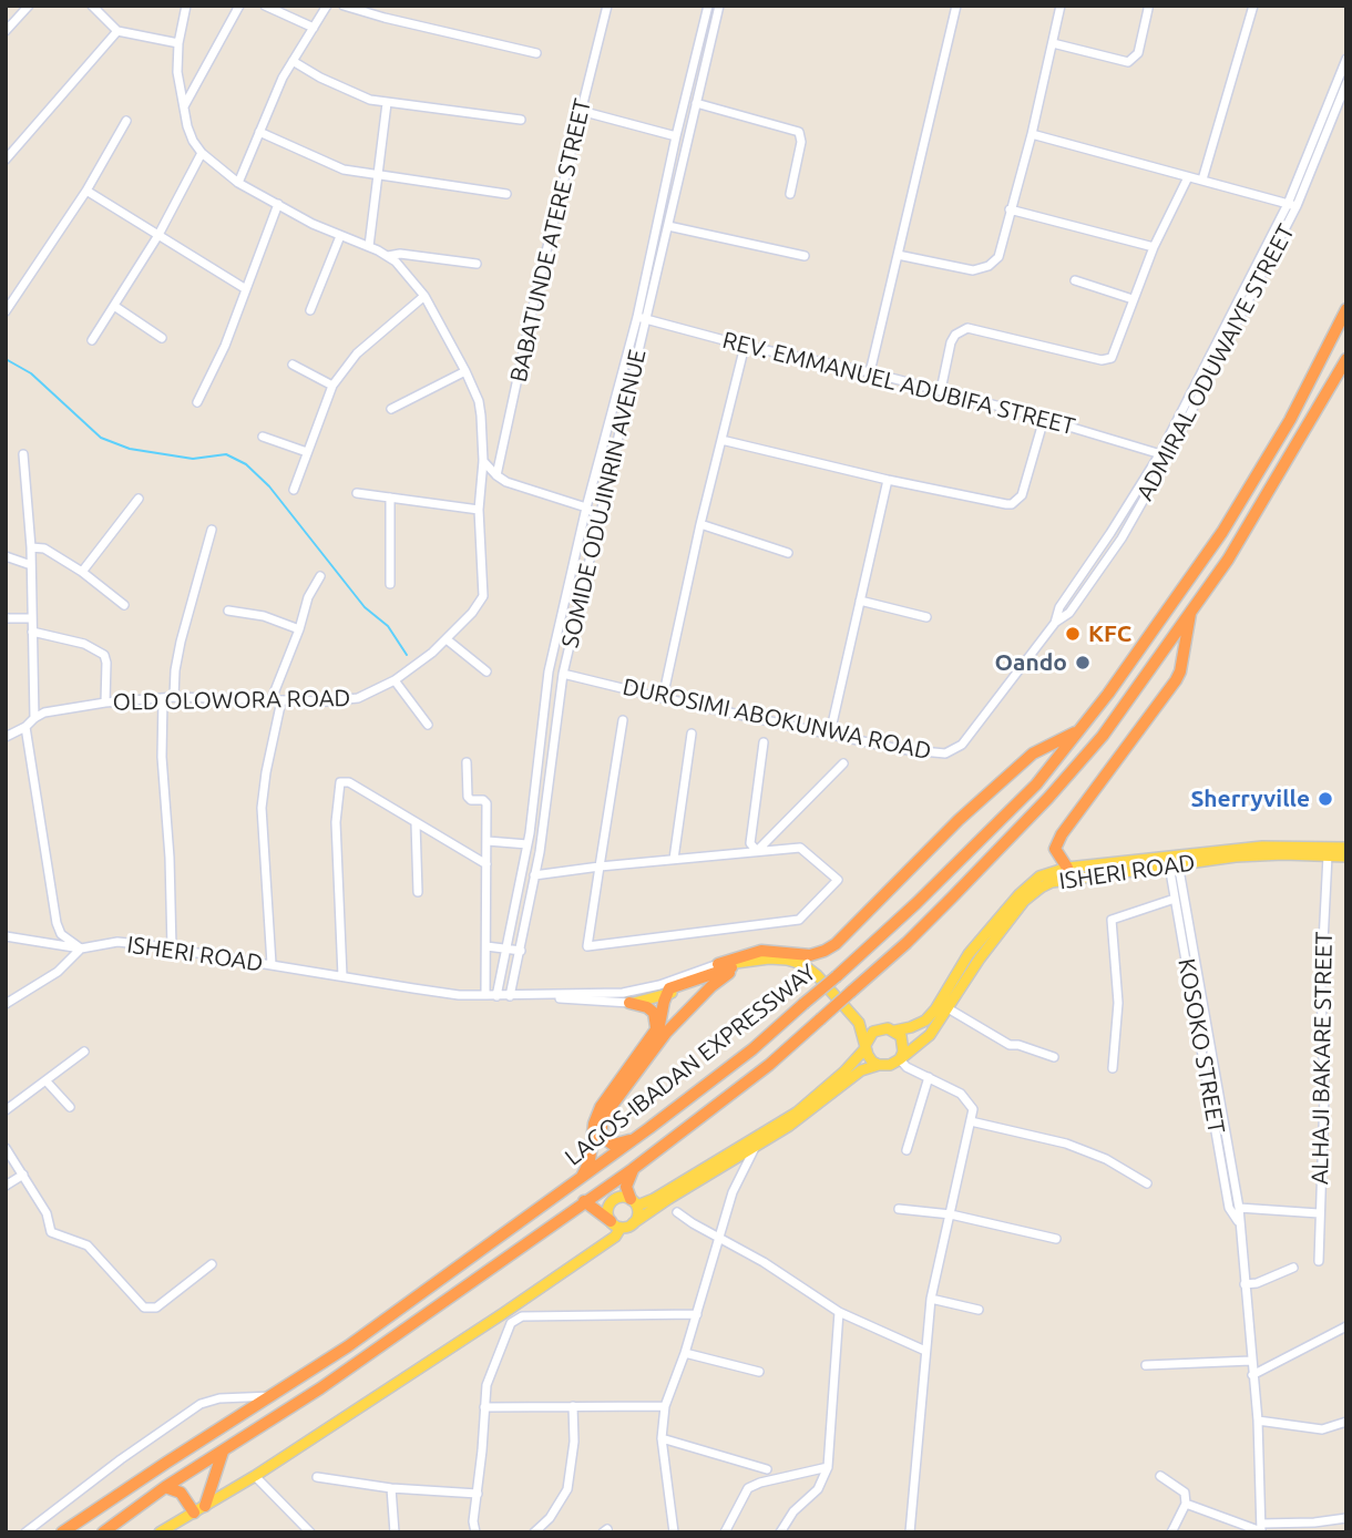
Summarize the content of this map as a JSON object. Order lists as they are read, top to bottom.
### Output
{
  "streets": {
    "highway": ["LAGOS-IBADAN EXPRESSWAY"],
    "main road": ["ISHERI ROAD"],
    "street": [
      "BABATUNDE ATERE STREET",
      "ADMIRAL ODUWAIYE STREET",
      "REV. EMMANUEL ADUBIFA STREET",
      "SOMIDE ODUJINRIN AVENUE",
      "OLD OLOWORA ROAD",
      "DUROSIMI ABOKUNWA ROAD",
      "KOSOKO STREET",
      "ALHAJI BAKARE STREET"
    ]
  },
  "crossings": [
    ["ADMIRAL ODUWAIYE STREET", "REV. EMMANUEL ADUBIFA STREET"],
    ["ADMIRAL ODUWAIYE STREET", "DUROSIMI ABOKUNWA ROAD"],
    ["REV. EMMANUEL ADUBIFA STREET", "SOMIDE ODUJINRIN AVENUE"],
    ["REV. EMMANUEL ADUBIFA STREET", "DUROSIMI ABOKUNWA ROAD"],
    ["SOMIDE ODUJINRIN AVENUE", "DUROSIMI ABOKUNWA ROAD"],
    ["SOMIDE ODUJINRIN AVENUE", "ISHERI ROAD"],
    ["ISHERI ROAD", "KOSOKO STREET"],
    ["ISHERI ROAD", "ALHAJI BAKARE STREET"]
  ],
  "places": ["KFC", "Oando", "Sherryville"]
}
